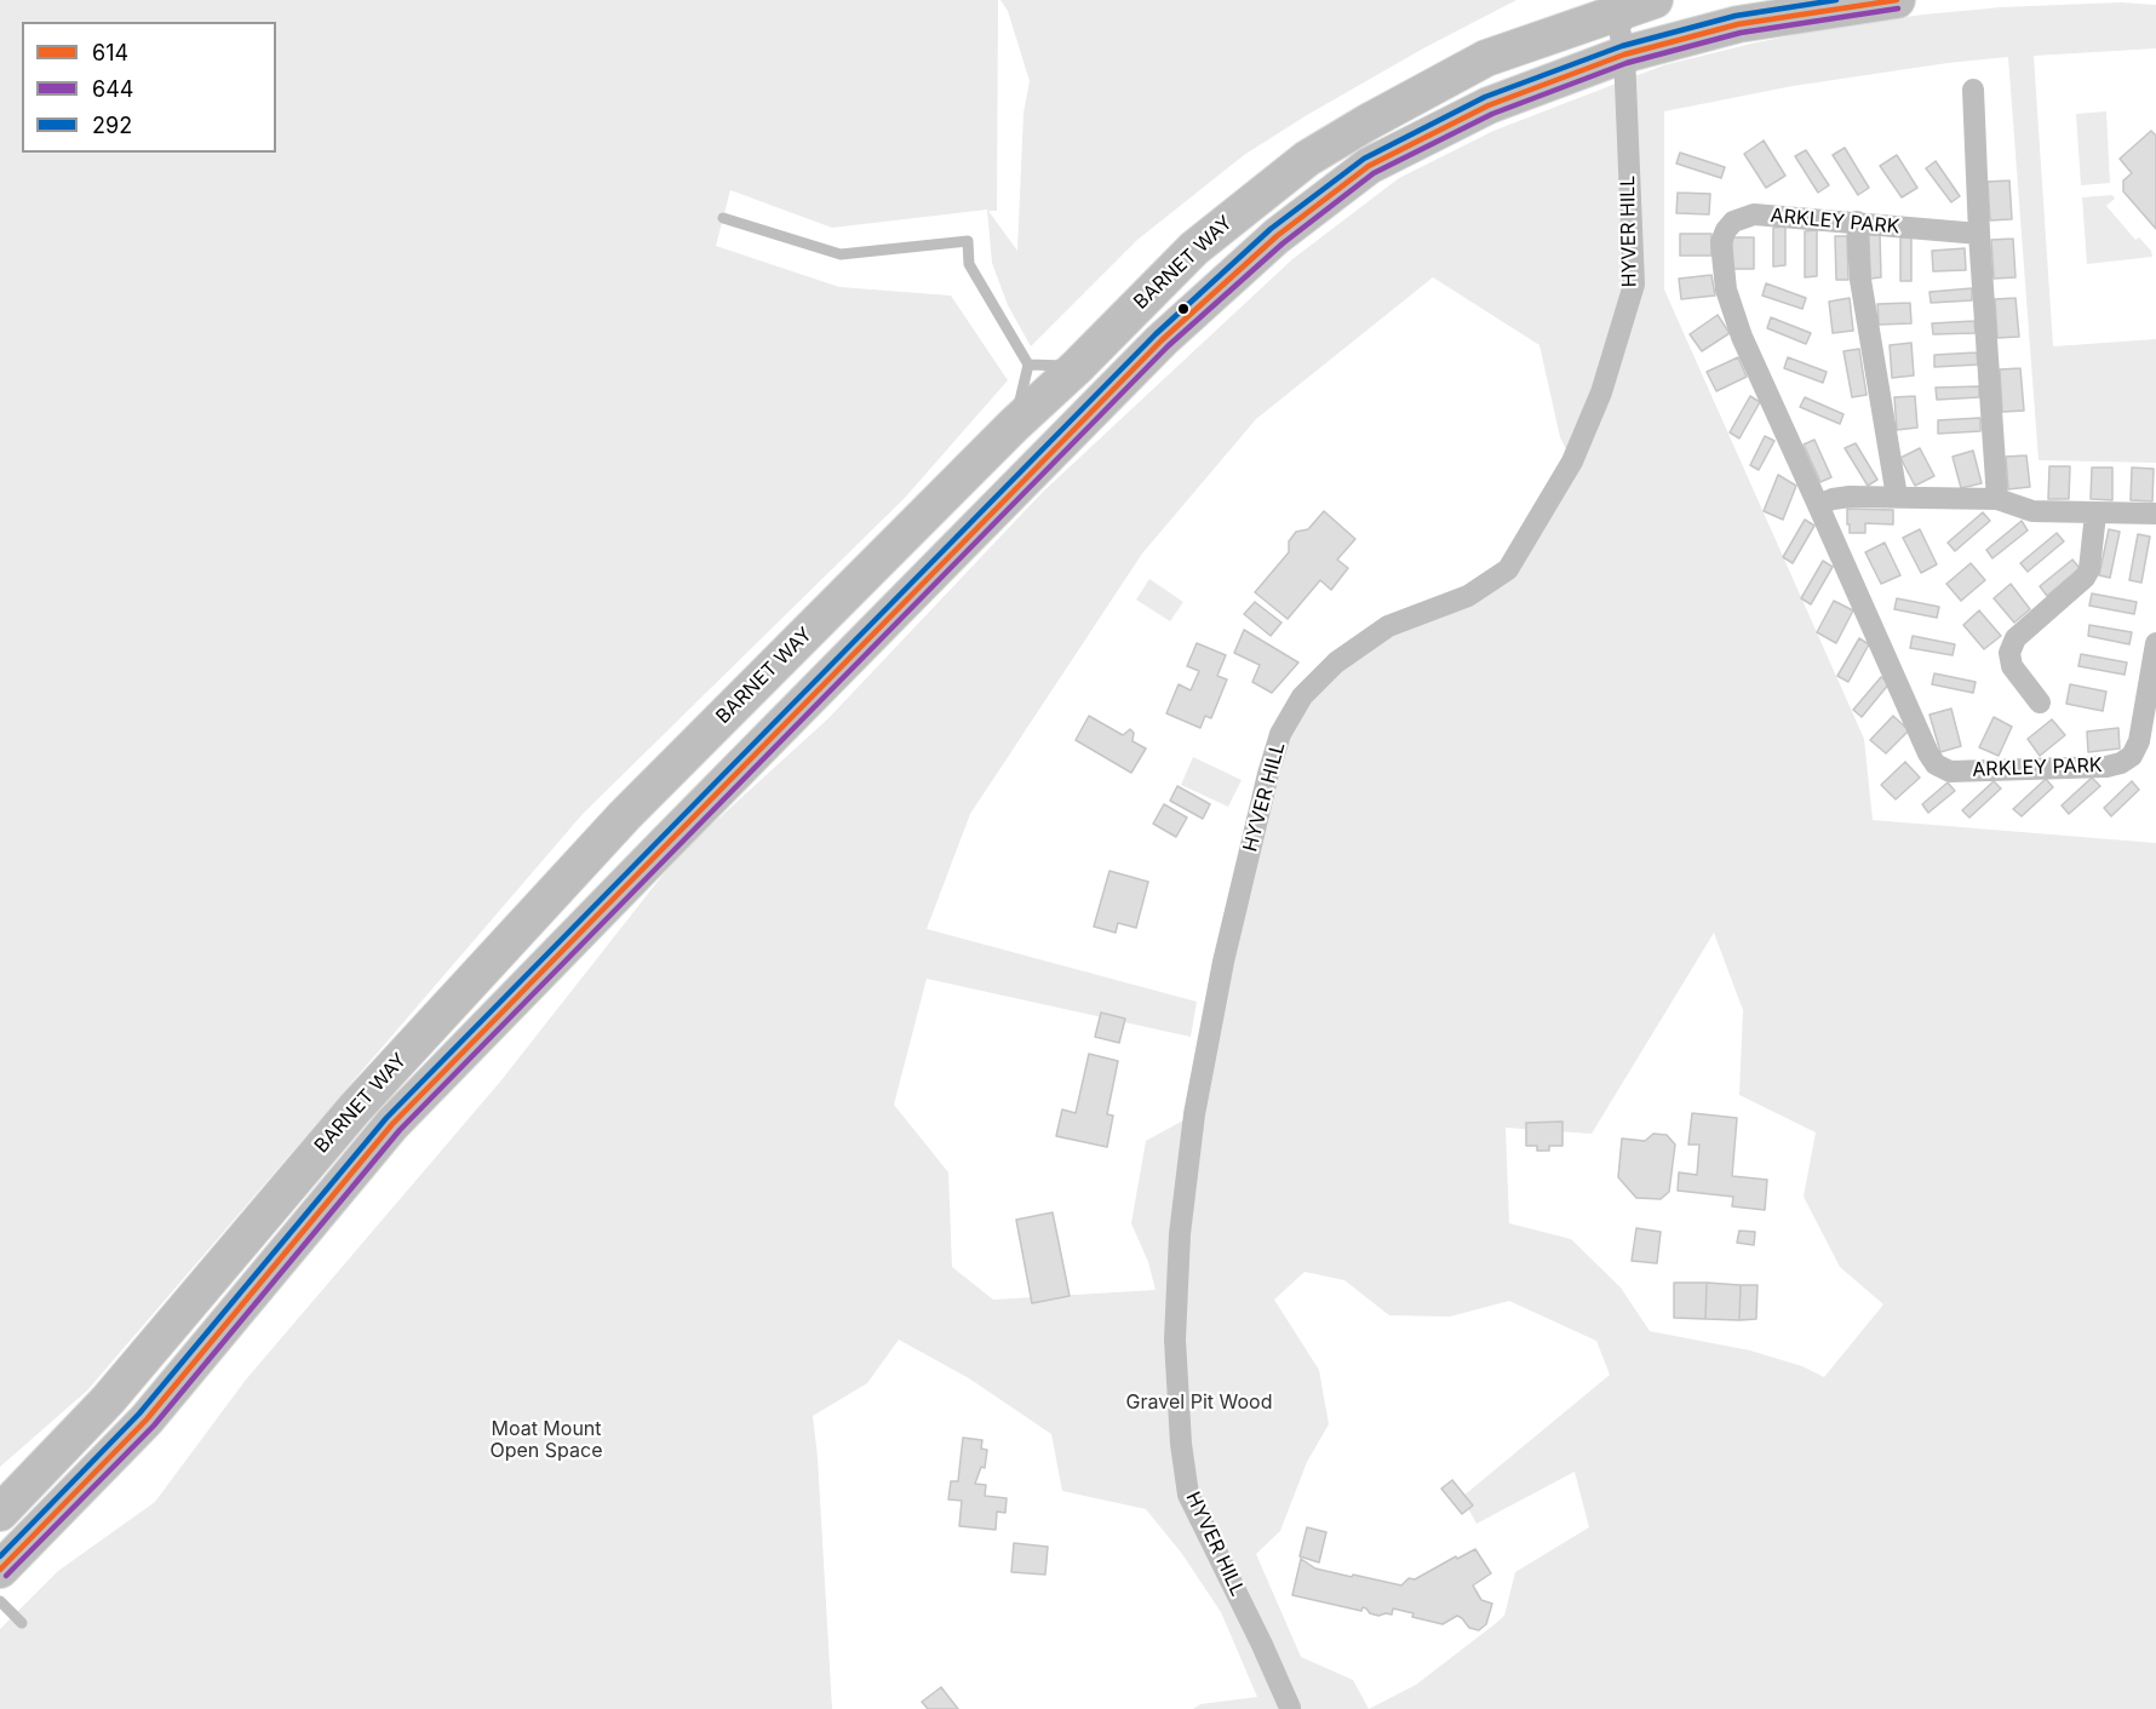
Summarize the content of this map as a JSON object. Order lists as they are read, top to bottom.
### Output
{
  "streets": {
    "highway": ["BARNET WAY"],
    "street": ["ARKLEY PARK", "HYVER HILL"]
  },
  "crossings": [
    ["HYVER HILL", "BARNET WAY"]
  ],
  "parks": ["Gravel Pit Wood", "Moat Mount Open Space"],
  "lines": ["transit line 614", "transit line 292", "transit line 644"],
  "legend": ["614", "644", "292"]
}
